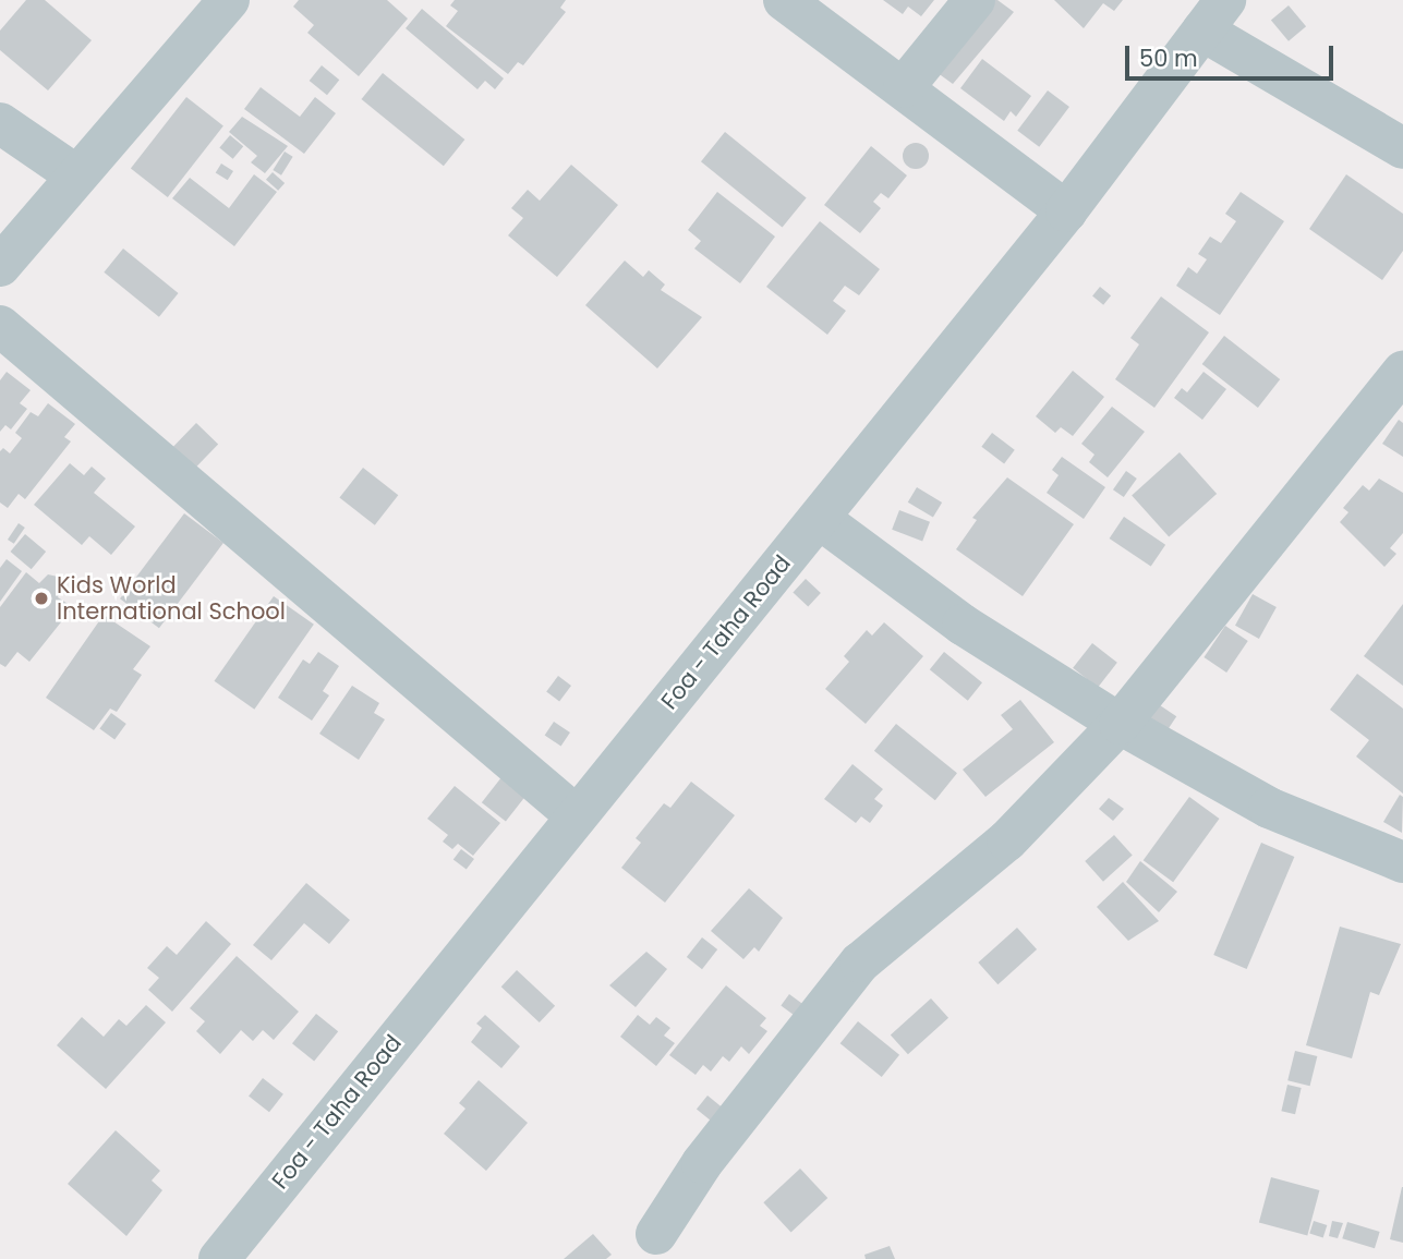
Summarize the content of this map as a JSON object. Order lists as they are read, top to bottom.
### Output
{
  "streets": {
    "street": ["Foa - Taha Road"]
  },
  "places": ["Kids World International School"],
  "scale_bar": "50 m"
}
